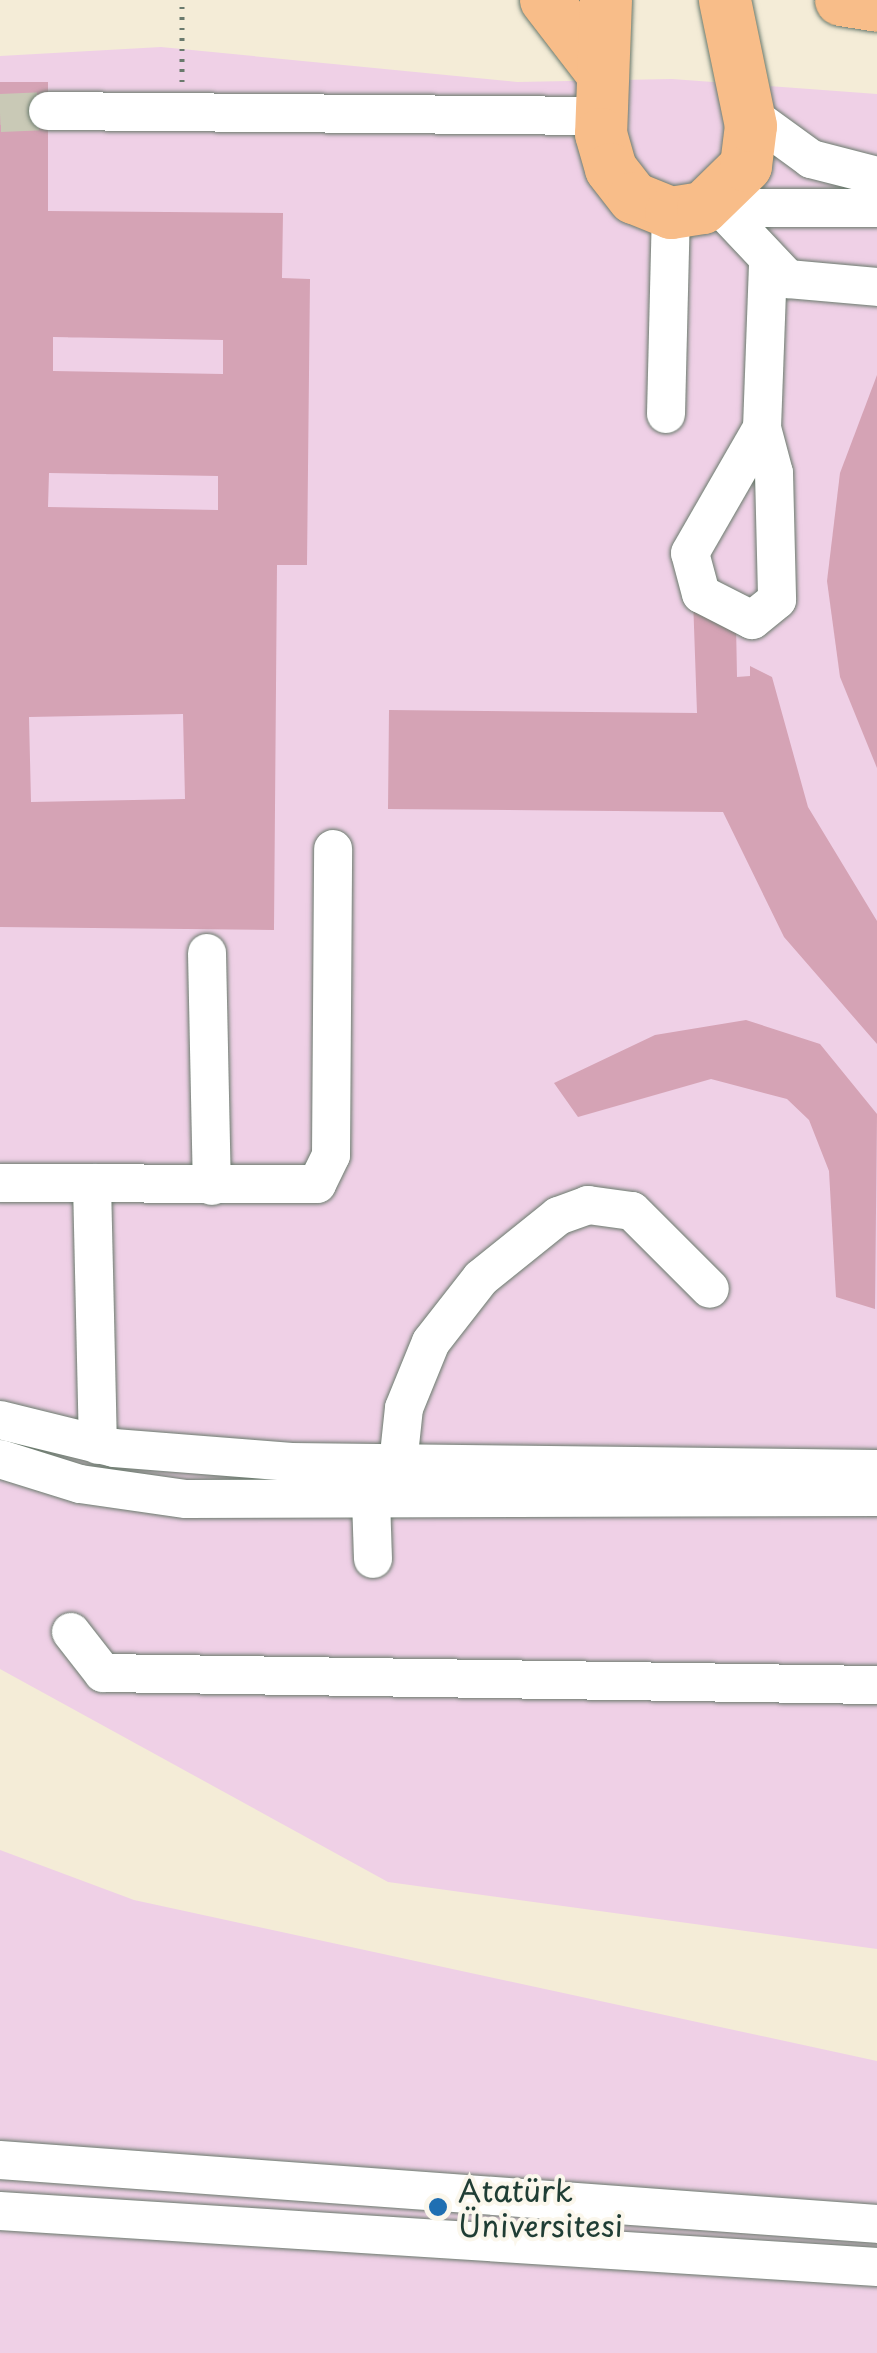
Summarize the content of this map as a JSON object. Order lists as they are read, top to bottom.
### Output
{
  "places": ["Atatürk Üniversitesi"]
}
